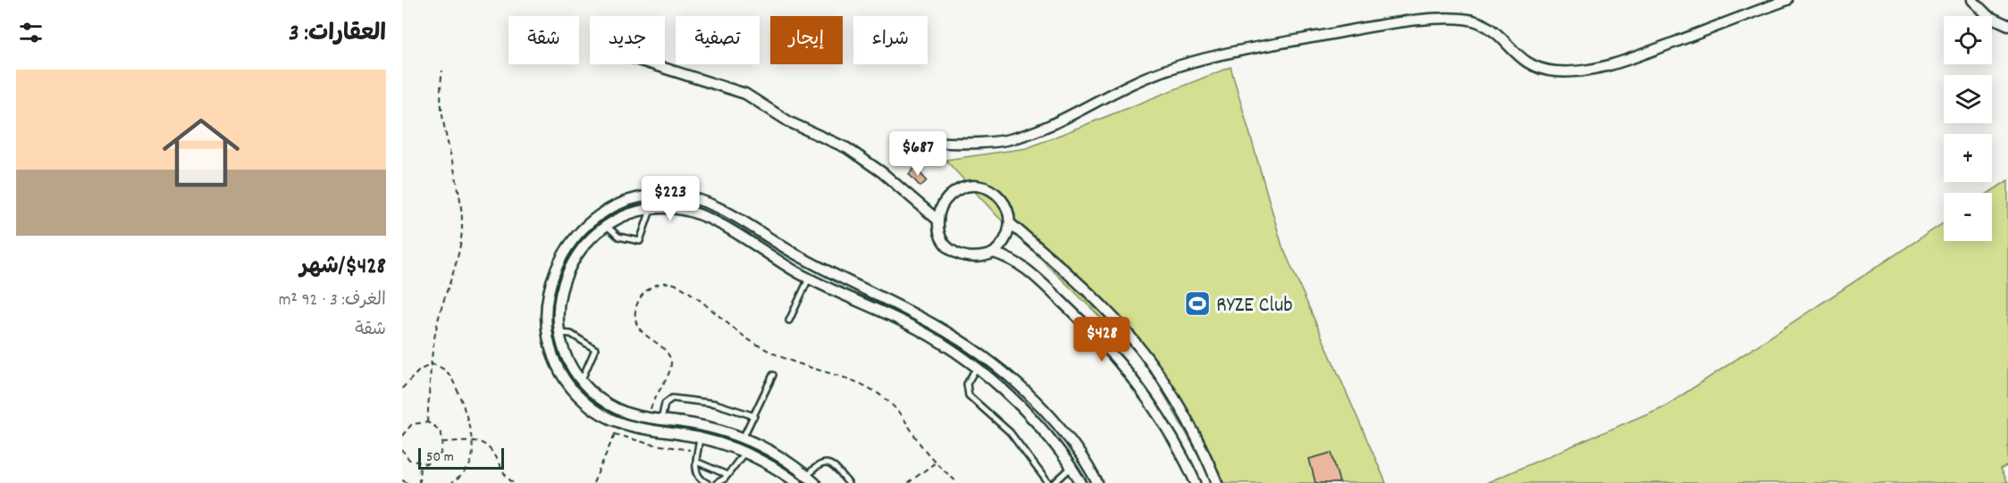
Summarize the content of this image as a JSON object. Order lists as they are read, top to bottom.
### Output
{
  "places": {
    "sports": ["RYZE Club"]
  },
  "scale_bar": "50 m",
  "page": {
    "heading": "العقارات: 3",
    "map_buttons": ["+", "−"],
    "chip": [
      "شراء",
      "إيجار",
      "تصفية",
      "جديد",
      "شقة"
    ],
    "list": [
      {
        "name": "$428/شهر",
        "note": "الغرف: 3 · 92 m² · شقة"
      }
    ],
    "price": ["$687", "$223", "$428"],
    "scale": "50 m"
  }
}
